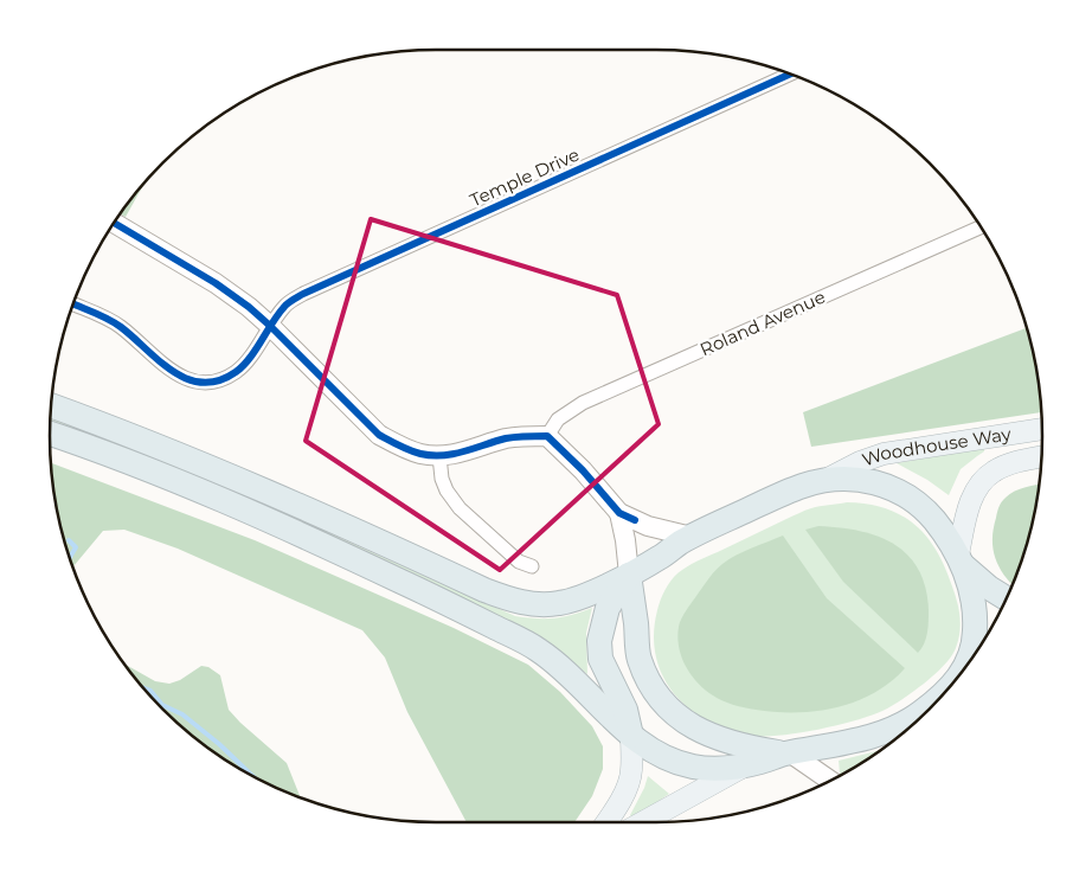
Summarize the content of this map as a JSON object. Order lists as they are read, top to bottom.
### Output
{
  "streets": {
    "main road": ["Woodhouse Way"],
    "street": ["Temple Drive", "Roland Avenue"]
  }
}
